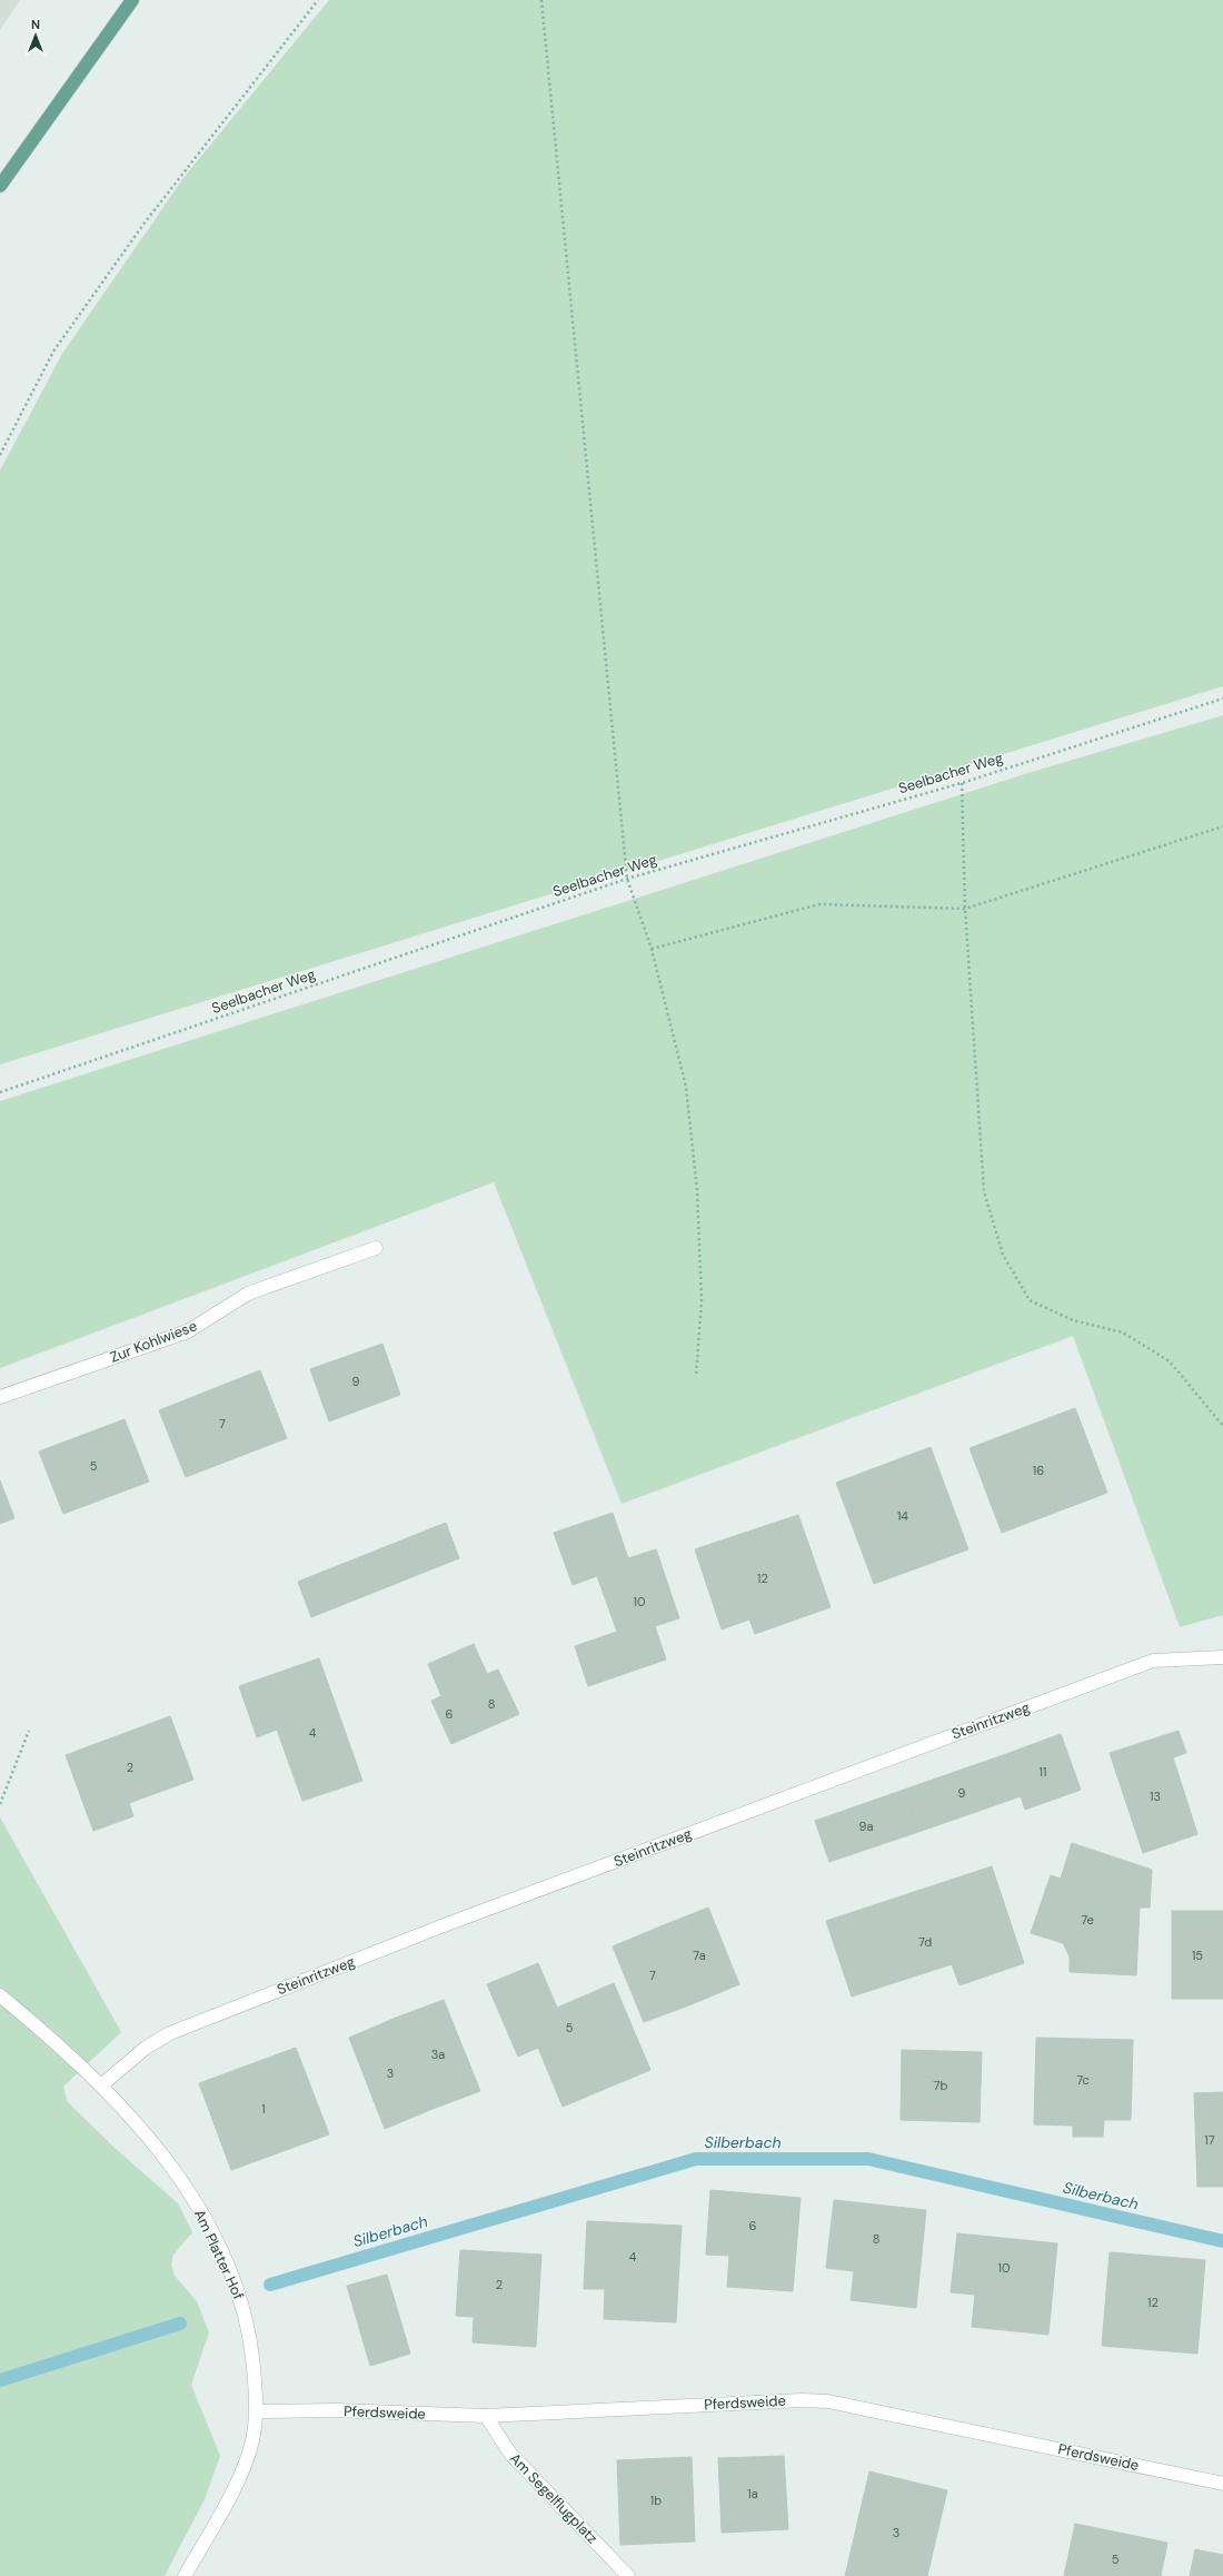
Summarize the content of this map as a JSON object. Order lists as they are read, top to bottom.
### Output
{
  "streets": {
    "street": [
      "Zur Kohlwiese",
      "Steinritzweg",
      "Am Platter Hof",
      "Pferdsweide",
      "Am Segelflugplatz"
    ],
    "path": ["Seelbacher Weg"]
  },
  "crossings": [
    ["Steinritzweg", "Am Platter Hof"],
    ["Am Platter Hof", "Pferdsweide"],
    ["Pferdsweide", "Am Segelflugplatz"]
  ],
  "water": ["Silberbach"],
  "house_numbers": [
    "9",
    "7",
    "5",
    "16",
    "14",
    "12",
    "10",
    "8",
    "6",
    "4",
    "2",
    "11",
    "9",
    "13",
    "9a",
    "7e",
    "7d",
    "7a",
    "15",
    "7",
    "5",
    "3a",
    "3",
    "7c",
    "7b",
    "1",
    "17",
    "6",
    "8",
    "4",
    "10",
    "2",
    "12",
    "1a",
    "1b",
    "3",
    "5"
  ],
  "north": "top"
}
